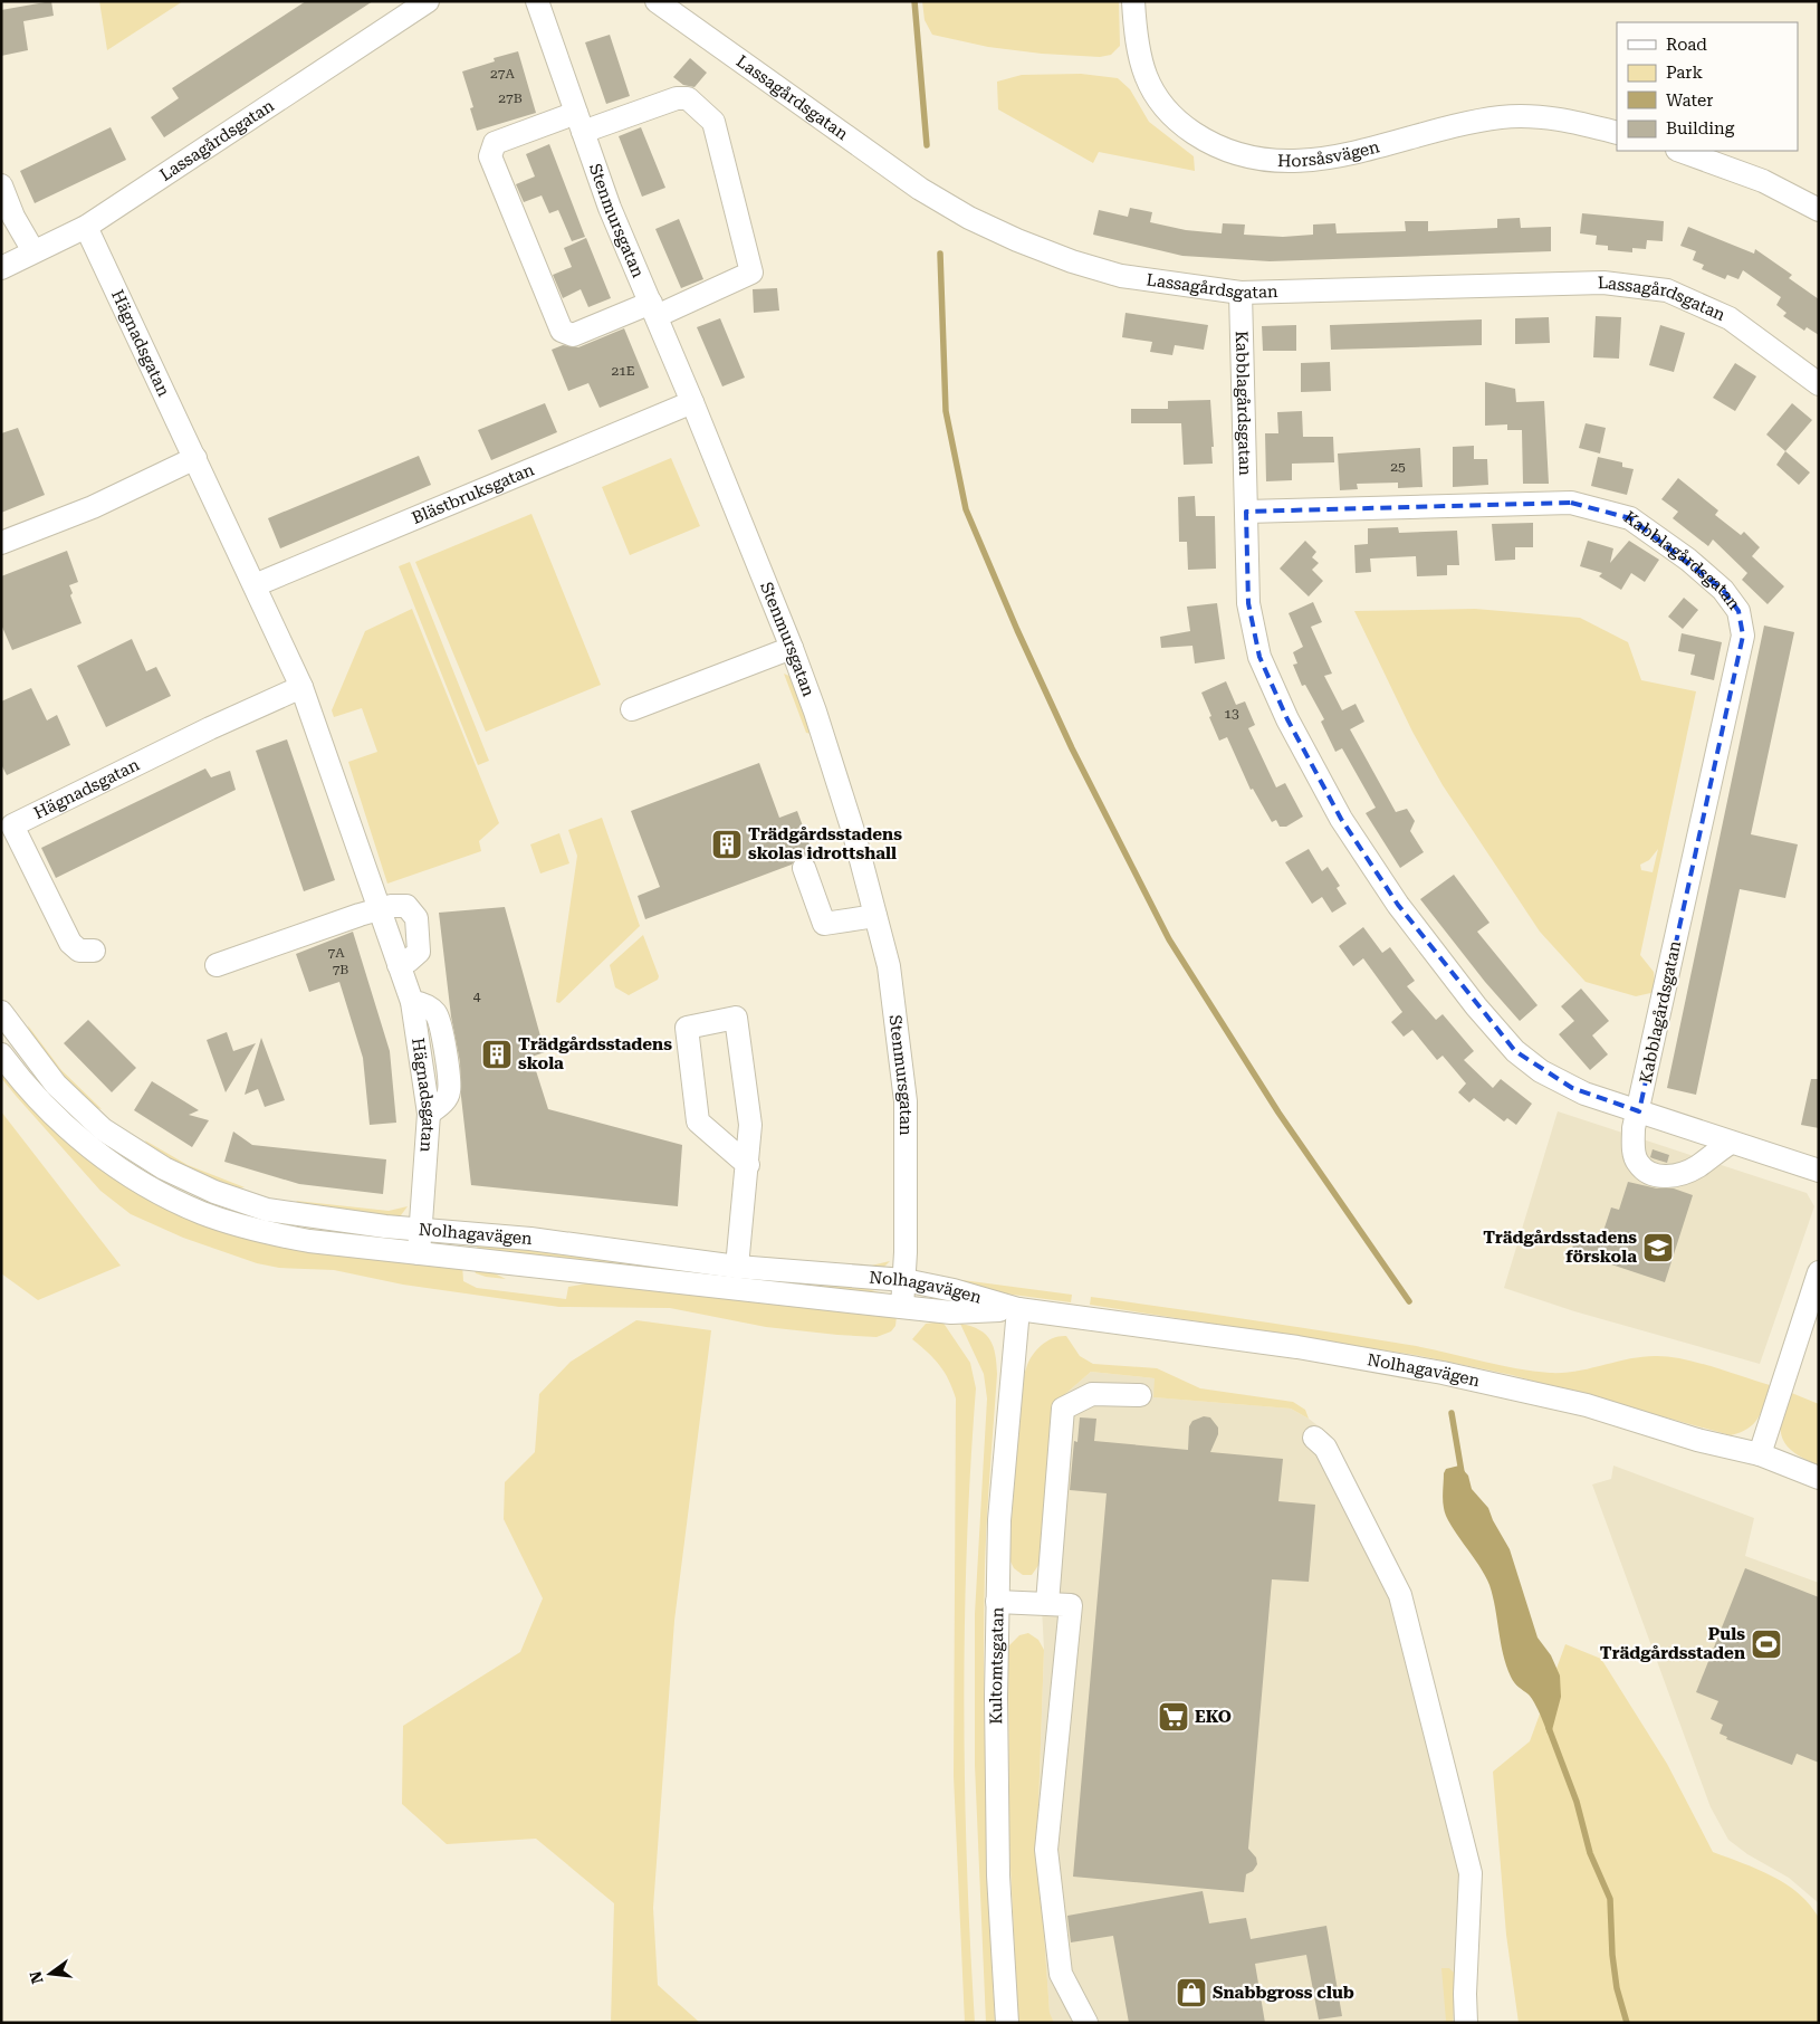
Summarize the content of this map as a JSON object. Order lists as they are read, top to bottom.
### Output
{
  "streets": {
    "street": [
      "Lassagårdsgatan",
      "Horsåsvägen",
      "Stenmursgatan",
      "Hägnadsgatan",
      "Kabblagårdsgatan",
      "Blästbruksgatan",
      "Nolhagavägen",
      "Kultomtsgatan"
    ]
  },
  "crossings": [
    ["Lassagårdsgatan", "Hägnadsgatan"],
    ["Lassagårdsgatan", "Kabblagårdsgatan"],
    ["Stenmursgatan", "Blästbruksgatan"],
    ["Stenmursgatan", "Nolhagavägen"],
    ["Hägnadsgatan", "Blästbruksgatan"],
    ["Hägnadsgatan", "Nolhagavägen"],
    ["Nolhagavägen", "Kultomtsgatan"]
  ],
  "places": {
    "building": ["Trädgårdsstadens skolas idrottshall", "Trädgårdsstadens skola"],
    "school or university": ["Trädgårdsstadens förskola"],
    "sports": ["Puls Trädgårdsstaden"],
    "supermarket": ["EKO"],
    "shop": ["Snabbgross club"]
  },
  "house_numbers": [
    "27A",
    "27B",
    "21E",
    "25",
    "13",
    "7A",
    "7B",
    "4"
  ],
  "legend": [
    "Road",
    "Park",
    "Water",
    "Building"
  ],
  "north": "left"
}
